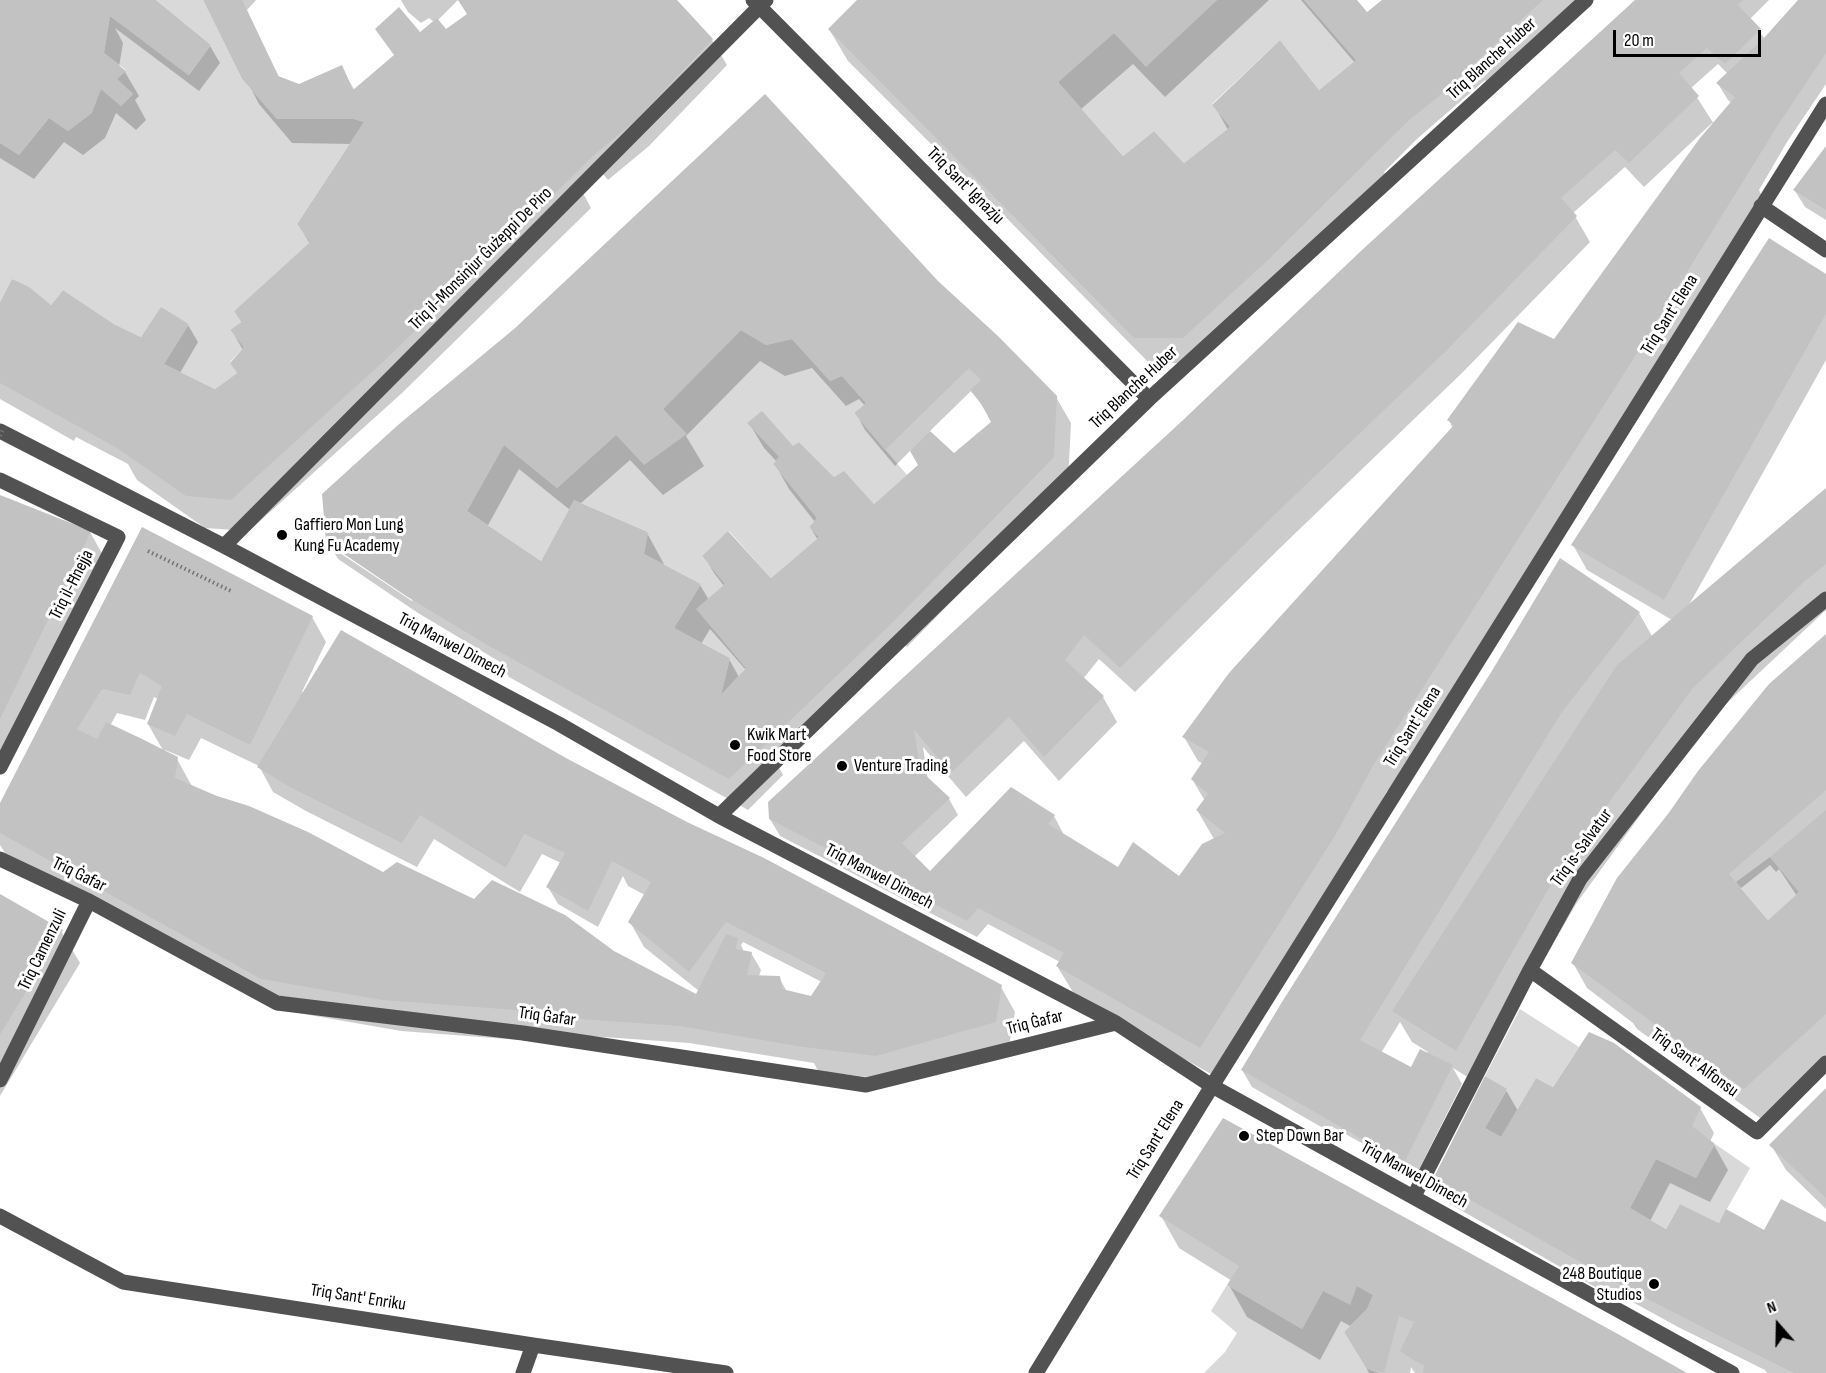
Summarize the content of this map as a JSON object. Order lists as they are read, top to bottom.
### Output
{
  "streets": {
    "street": [
      "Triq Blanche Huber",
      "Triq Sant' Ignazju",
      "Triq il-Monsinjur Ġużeppi De Piro",
      "Triq Sant' Elena",
      "Triq il-Ħnejja",
      "Triq Manwel Dimech",
      "Triq is-Salvatur",
      "Triq Ġafar",
      "Triq Camenzuli",
      "Triq Sant' Alfonsu",
      "Triq Sant' Enriku"
    ]
  },
  "crossings": [
    ["Triq Blanche Huber", "Triq Sant' Ignazju"],
    ["Triq Blanche Huber", "Triq Manwel Dimech"],
    ["Triq Sant' Ignazju", "Triq il-Monsinjur Ġużeppi De Piro"],
    ["Triq il-Monsinjur Ġużeppi De Piro", "Triq Manwel Dimech"],
    ["Triq Sant' Elena", "Triq Manwel Dimech"],
    ["Triq Manwel Dimech", "Triq is-Salvatur"],
    ["Triq Manwel Dimech", "Triq Ġafar"],
    ["Triq is-Salvatur", "Triq Sant' Alfonsu"],
    ["Triq Ġafar", "Triq Camenzuli"]
  ],
  "places": [
    "Gaffiero Mon Lung Kung Fu Academy",
    "Kwik Mart Food Store",
    "Venture Trading",
    "Step Down Bar",
    "248 Boutique Studios"
  ],
  "scale_bar": "20 m",
  "north": "top"
}
